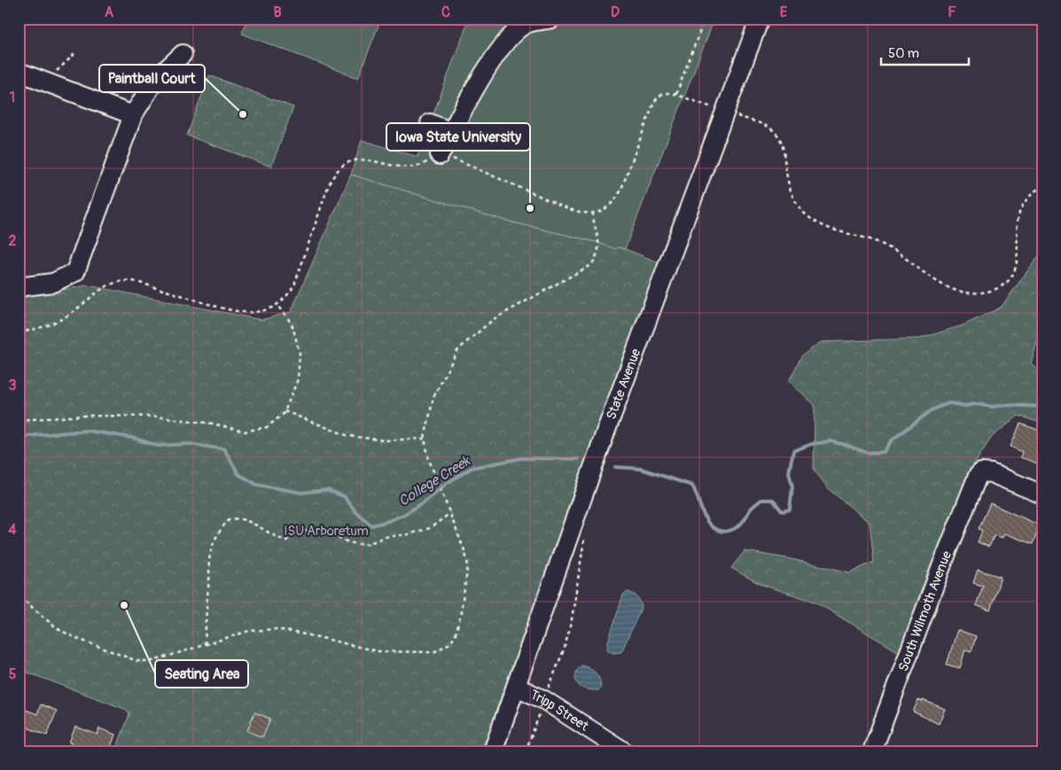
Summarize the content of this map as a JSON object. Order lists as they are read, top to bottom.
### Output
{
  "streets": {
    "street": ["State Avenue", "South Wilmoth Avenue", "Tripp Street"]
  },
  "crossings": [
    ["State Avenue", "Tripp Street"]
  ],
  "water": ["College Creek"],
  "parks": ["ISU Arboretum"],
  "places": ["Paintball Court", "Iowa State University", "Seating Area"],
  "scale_bar": "50 m",
  "grid": {
    "columns": [
      "A",
      "B",
      "C",
      "D",
      "E",
      "F"
    ],
    "rows": [
      "1",
      "2",
      "3",
      "4",
      "5"
    ]
  }
}
